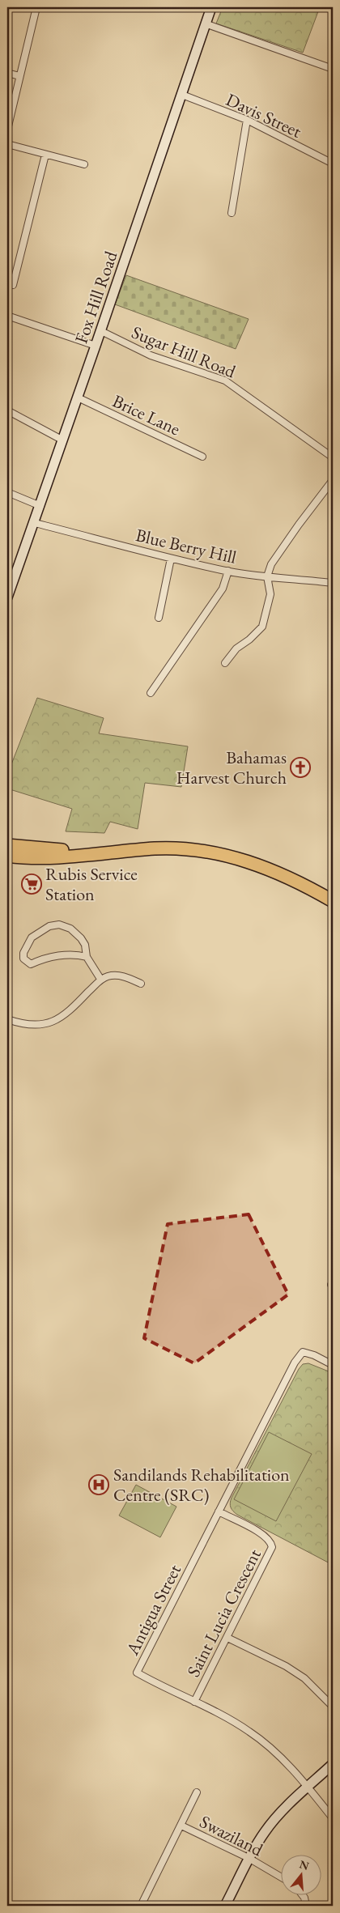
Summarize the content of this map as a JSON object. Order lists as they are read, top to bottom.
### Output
{
  "streets": {
    "main road": ["Fox Hill Road"],
    "street": [
      "Davis Street",
      "Sugar Hill Road",
      "Brice Lane",
      "Blue Berry Hill",
      "Antigua Street",
      "Saint Lucia Crescent",
      "Swaziland"
    ]
  },
  "crossings": [
    ["Davis Street", "Fox Hill Road"],
    ["Fox Hill Road", "Sugar Hill Road"],
    ["Fox Hill Road", "Brice Lane"],
    ["Fox Hill Road", "Blue Berry Hill"],
    ["Antigua Street", "Saint Lucia Crescent"]
  ],
  "places": {
    "church": ["Bahamas Harvest Church"],
    "supermarket": ["Rubis Service Station"],
    "hospital": ["Sandilands Rehabilitation Centre (SRC)"]
  },
  "north": "top"
}
